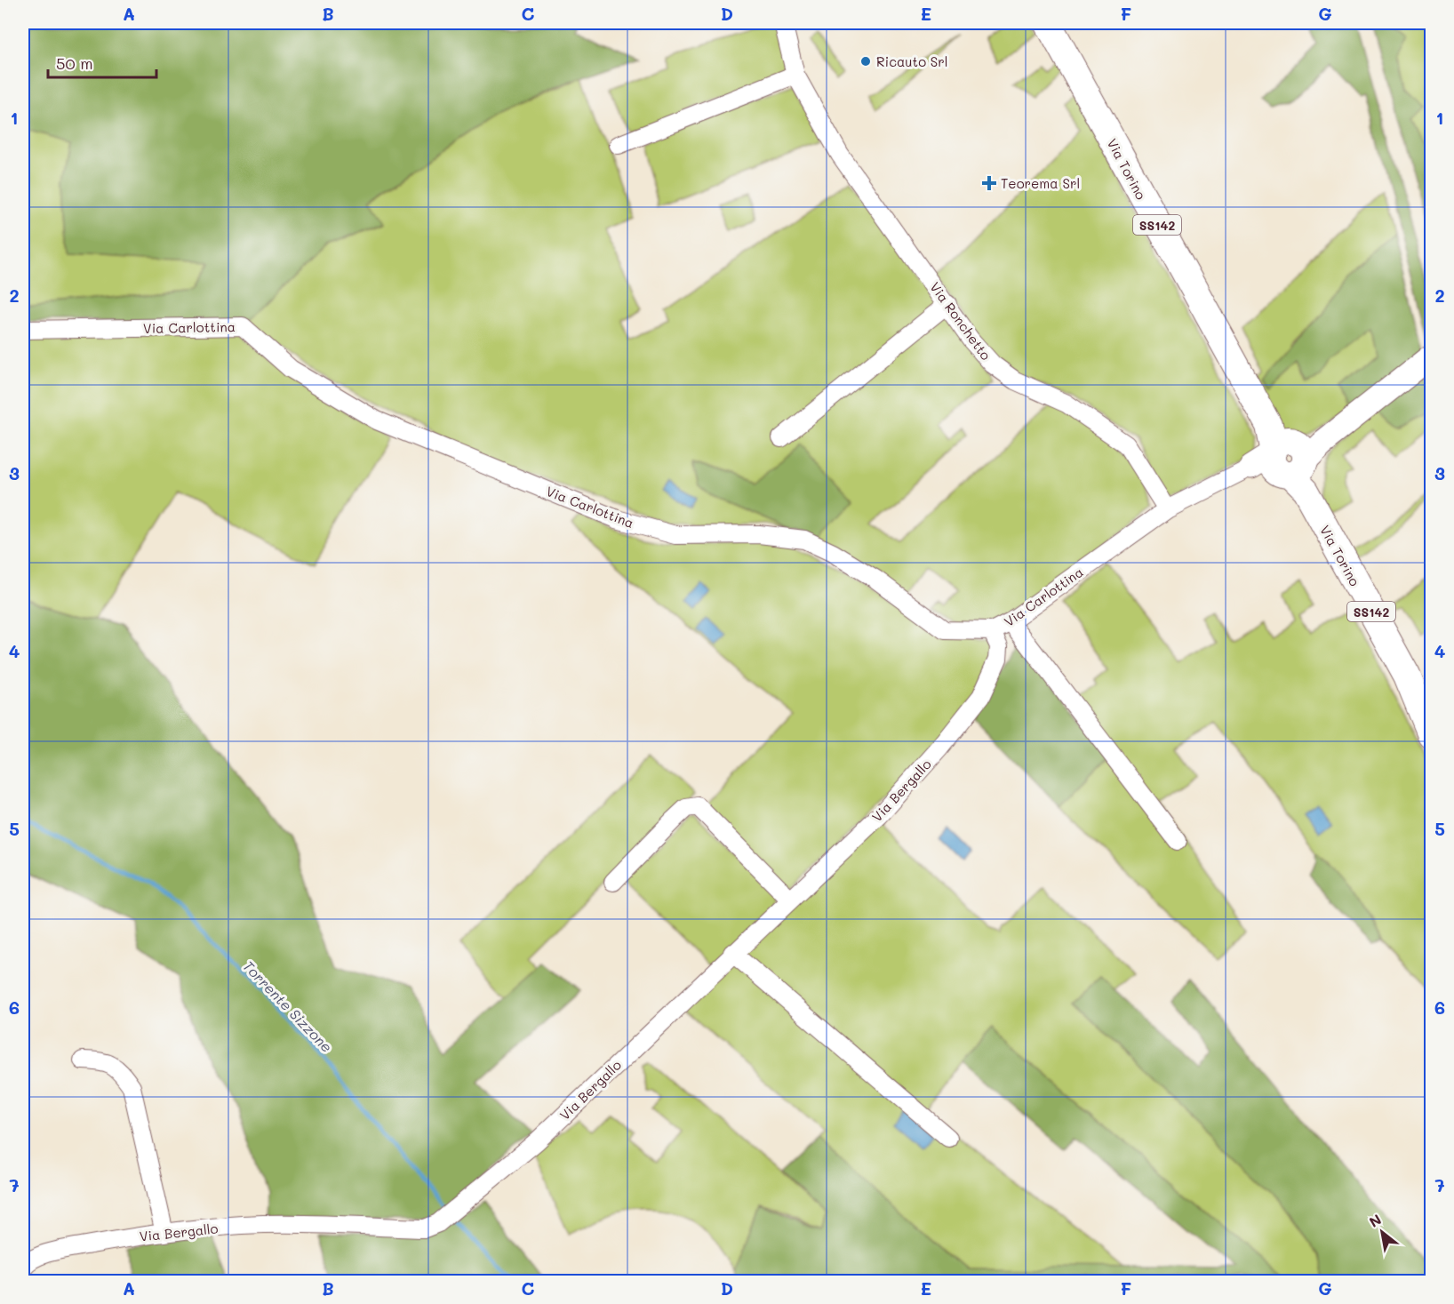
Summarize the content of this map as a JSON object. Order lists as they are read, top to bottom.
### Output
{
  "streets": {
    "main road": ["Via Torino", "SS142"],
    "street": ["Via Ronchetto", "Via Carlottina", "Via Bergallo"]
  },
  "crossings": [
    ["Via Ronchetto", "Via Carlottina"],
    ["Via Carlottina", "Via Bergallo"]
  ],
  "water": ["Torrente Sizzone"],
  "places": {
    "other": ["Ricauto Srl"],
    "health": ["Teorema Srl"]
  },
  "scale_bar": "50 m",
  "north": "top left",
  "grid": {
    "columns": [
      "A",
      "B",
      "C",
      "D",
      "E",
      "F",
      "G"
    ],
    "rows": [
      "1",
      "2",
      "3",
      "4",
      "5",
      "6",
      "7"
    ]
  }
}
